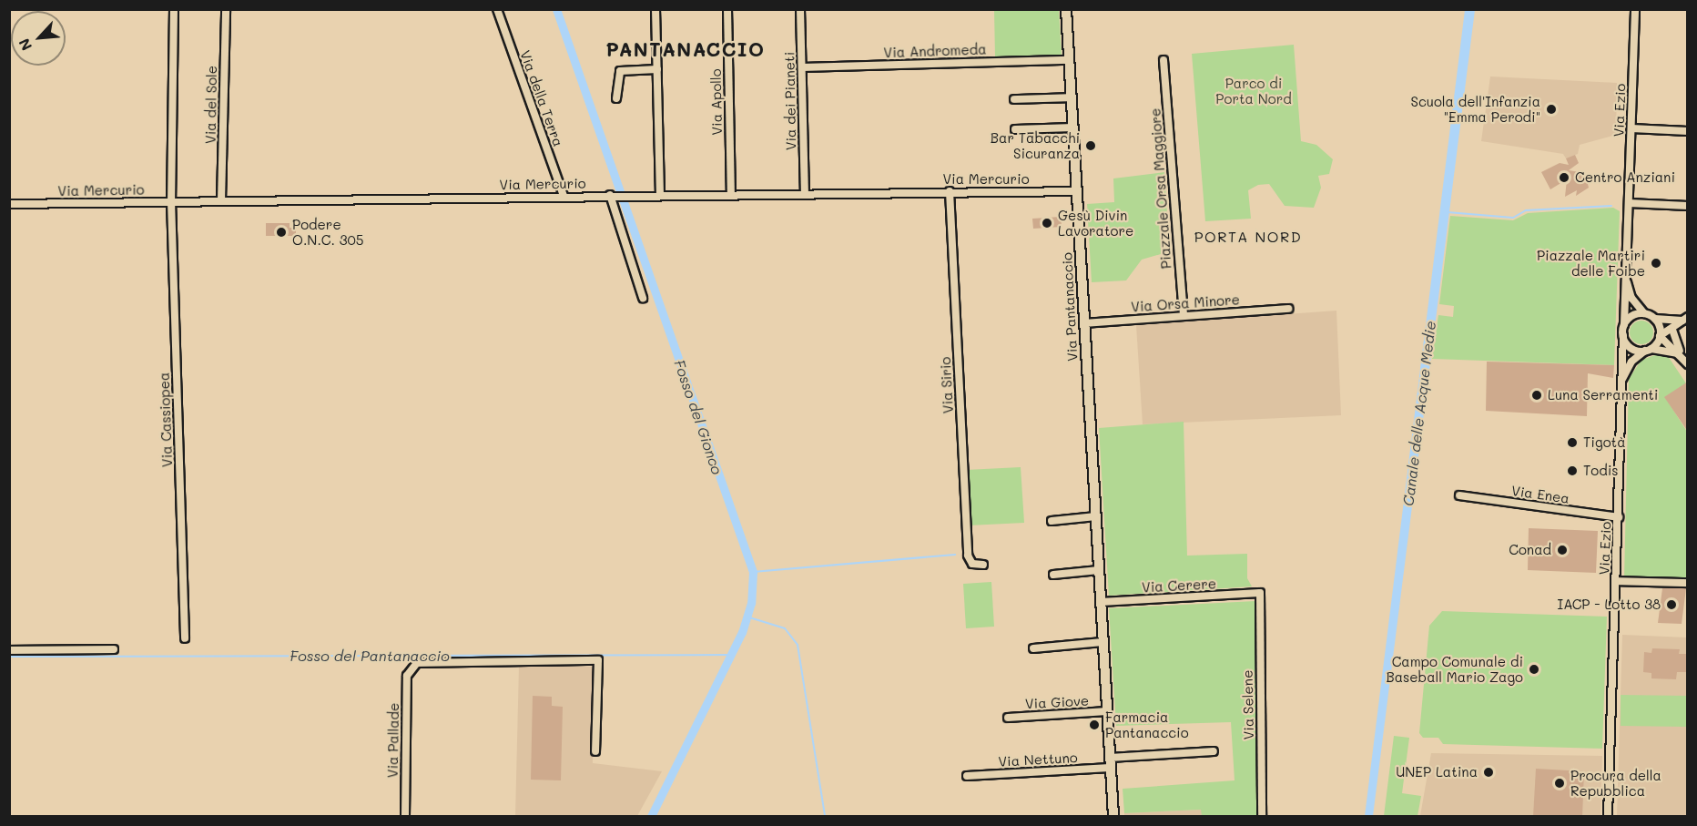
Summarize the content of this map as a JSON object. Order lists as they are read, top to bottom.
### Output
{
  "streets": {
    "street": [
      "Via Andromeda",
      "Via della Terra",
      "Via dei Pianeti",
      "Via Apollo",
      "Via del Sole",
      "Via Ezio",
      "Via Mercurio",
      "Piazzale Orsa Maggiore",
      "Via Orsa Minore",
      "Via Pantanaccio",
      "Via Sirio",
      "Via Cassiopea",
      "Via Enea",
      "Via Cerere",
      "Via Giove",
      "Via Selene",
      "Via Pallade",
      "Via Nettuno"
    ]
  },
  "crossings": [
    ["Via Andromeda", "Via dei Pianeti"],
    ["Via Andromeda", "Via Pantanaccio"],
    ["Via della Terra", "Via Mercurio"],
    ["Via dei Pianeti", "Via Mercurio"],
    ["Via Apollo", "Via Mercurio"],
    ["Via del Sole", "Via Mercurio"],
    ["Via Ezio", "Via Enea"],
    ["Via Mercurio", "Via Pantanaccio"],
    ["Via Mercurio", "Via Sirio"],
    ["Via Mercurio", "Via Cassiopea"],
    ["Piazzale Orsa Maggiore", "Via Orsa Minore"],
    ["Via Orsa Minore", "Via Pantanaccio"],
    ["Via Pantanaccio", "Via Cerere"],
    ["Via Pantanaccio", "Via Giove"],
    ["Via Pantanaccio", "Via Nettuno"],
    ["Via Cerere", "Via Selene"]
  ],
  "districts": ["PANTANACCIO", "PORTA NORD"],
  "water": ["Canale delle Acque Medie", "Fosso del Gionco", "Fosso del Pantanaccio"],
  "parks": ["Parco di Porta Nord"],
  "places": [
    "Scuola dell'Infanzia \"Emma Perodi\"",
    "Bar Tabacchi Sicuranza",
    "Centro Anziani",
    "Gesù Divin Lavoratore",
    "Podere O.N.C. 305",
    "Piazzale Martiri delle Foibe",
    "Luna Serramenti",
    "Tigotà",
    "Todis",
    "Conad",
    "IACP - Lotto 38",
    "Campo Comunale di Baseball Mario Zago",
    "Farmacia Pantanaccio",
    "UNEP Latina",
    "Procura della Repubblica"
  ],
  "north": "bottom left"
}
